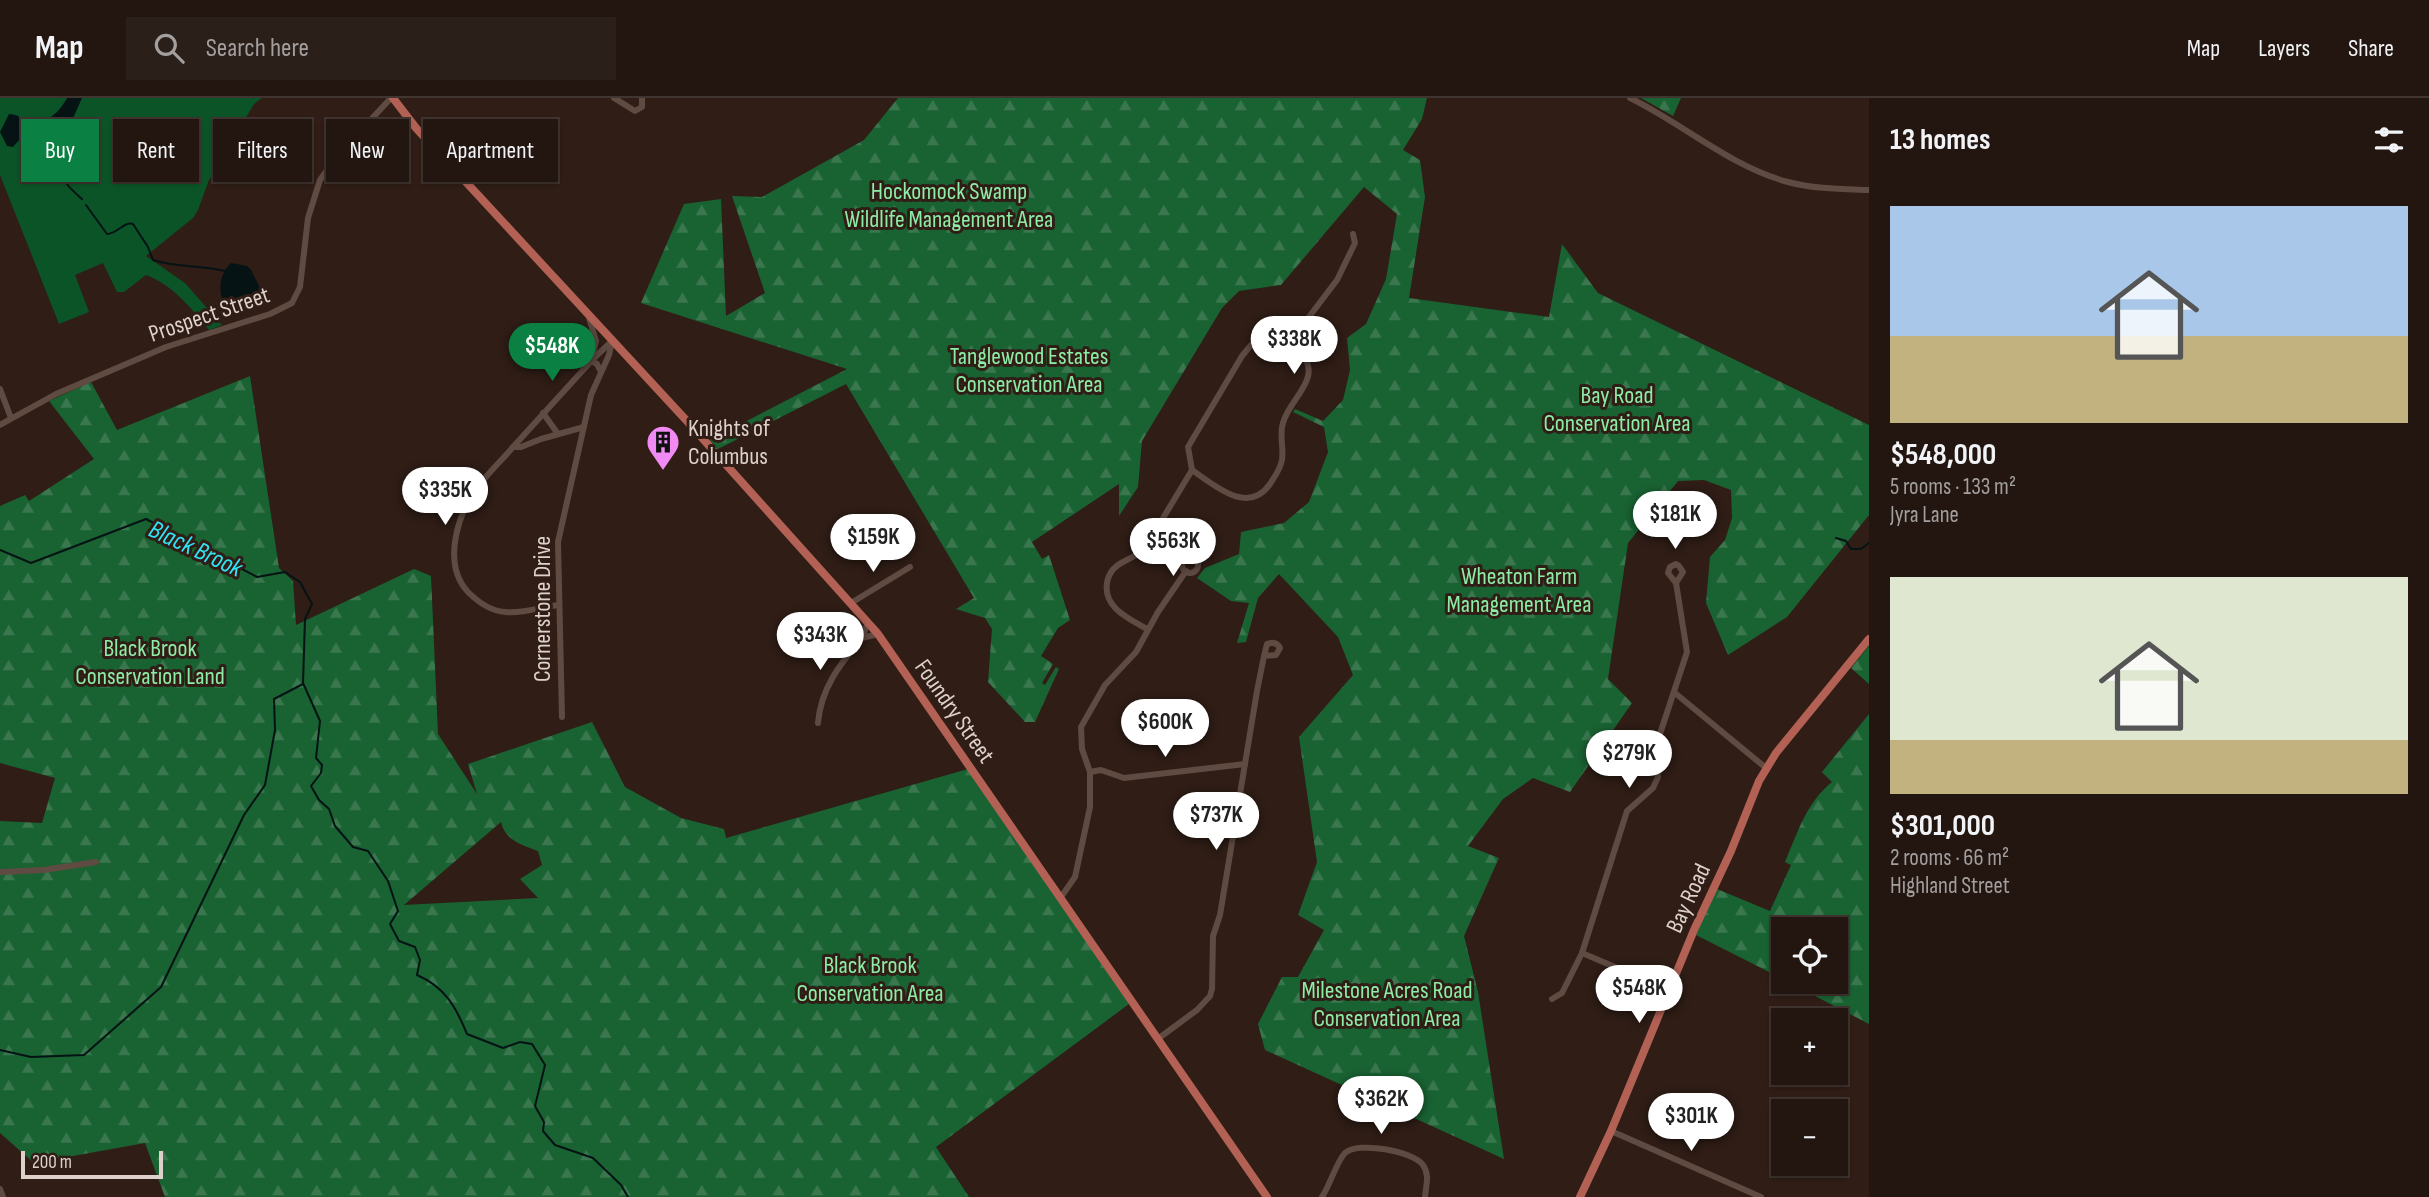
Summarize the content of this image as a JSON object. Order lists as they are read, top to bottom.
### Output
{
  "streets": {
    "main road": ["Foundry Street", "Bay Road"],
    "street": ["Prospect Street", "Cornerstone Drive"]
  },
  "crossings": [
    ["Prospect Street", "Foundry Street"],
    ["Cornerstone Drive", "Foundry Street"]
  ],
  "water": ["Black Brook"],
  "parks": [
    "Hockomock Swamp Wildlife Management Area",
    "Tanglewood Estates Conservation Area",
    "Bay Road Conservation Area",
    "Wheaton Farm Management Area",
    "Black Brook Conservation Land",
    "Black Brook Conservation Area",
    "Milestone Acres Road Conservation Area"
  ],
  "places": {
    "building": ["Knights of Columbus"]
  },
  "scale_bar": "200 m",
  "page": {
    "header": "Map",
    "search": "Search here",
    "nav": ["Map", "Layers", "Share"],
    "heading": "13 homes",
    "chip": [
      "Buy",
      "Rent",
      "Filters",
      "New",
      "Apartment"
    ],
    "list": [
      {
        "name": "$548,000",
        "note": "5 rooms · 133 m² · Jyra Lane"
      },
      {
        "name": "$301,000",
        "note": "2 rooms · 66 m² · Highland Street"
      }
    ],
    "price": [
      "$338K",
      "$548K",
      "$335K",
      "$181K",
      "$159K",
      "$563K",
      "$343K",
      "$600K",
      "$279K",
      "$737K",
      "$548K",
      "$362K",
      "$301K"
    ],
    "map_buttons": ["+", "−"],
    "scale": "200 m"
  }
}
